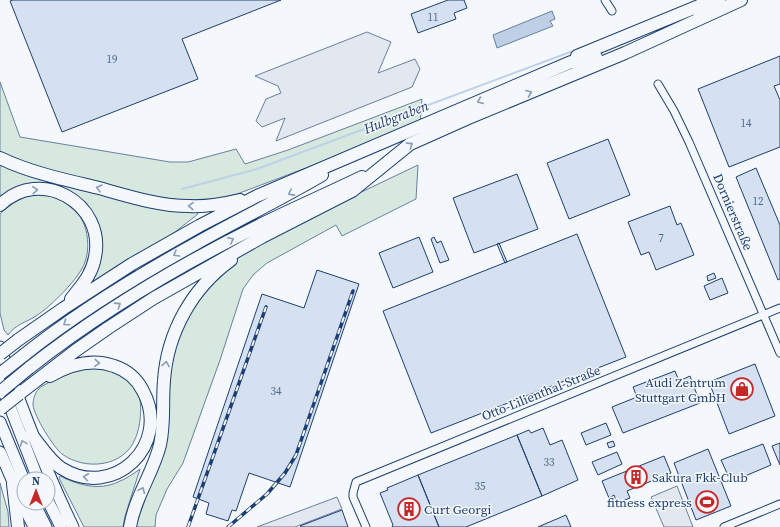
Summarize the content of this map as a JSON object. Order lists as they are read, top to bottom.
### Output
{
  "streets": {
    "street": ["Dornierstraße", "Otto-Lilienthal-Straße"]
  },
  "crossings": [
    ["Dornierstraße", "Otto-Lilienthal-Straße"]
  ],
  "water": ["Hulbgraben"],
  "places": {
    "shop": ["Audi Zentrum Stuttgart GmbH"],
    "building": ["Sakura Fkk-Club", "Curt Georgi"],
    "sports": ["fitness express"]
  },
  "house_numbers": [
    "11",
    "19",
    "14",
    "12",
    "7",
    "34",
    "33",
    "35"
  ],
  "north": "top"
}
